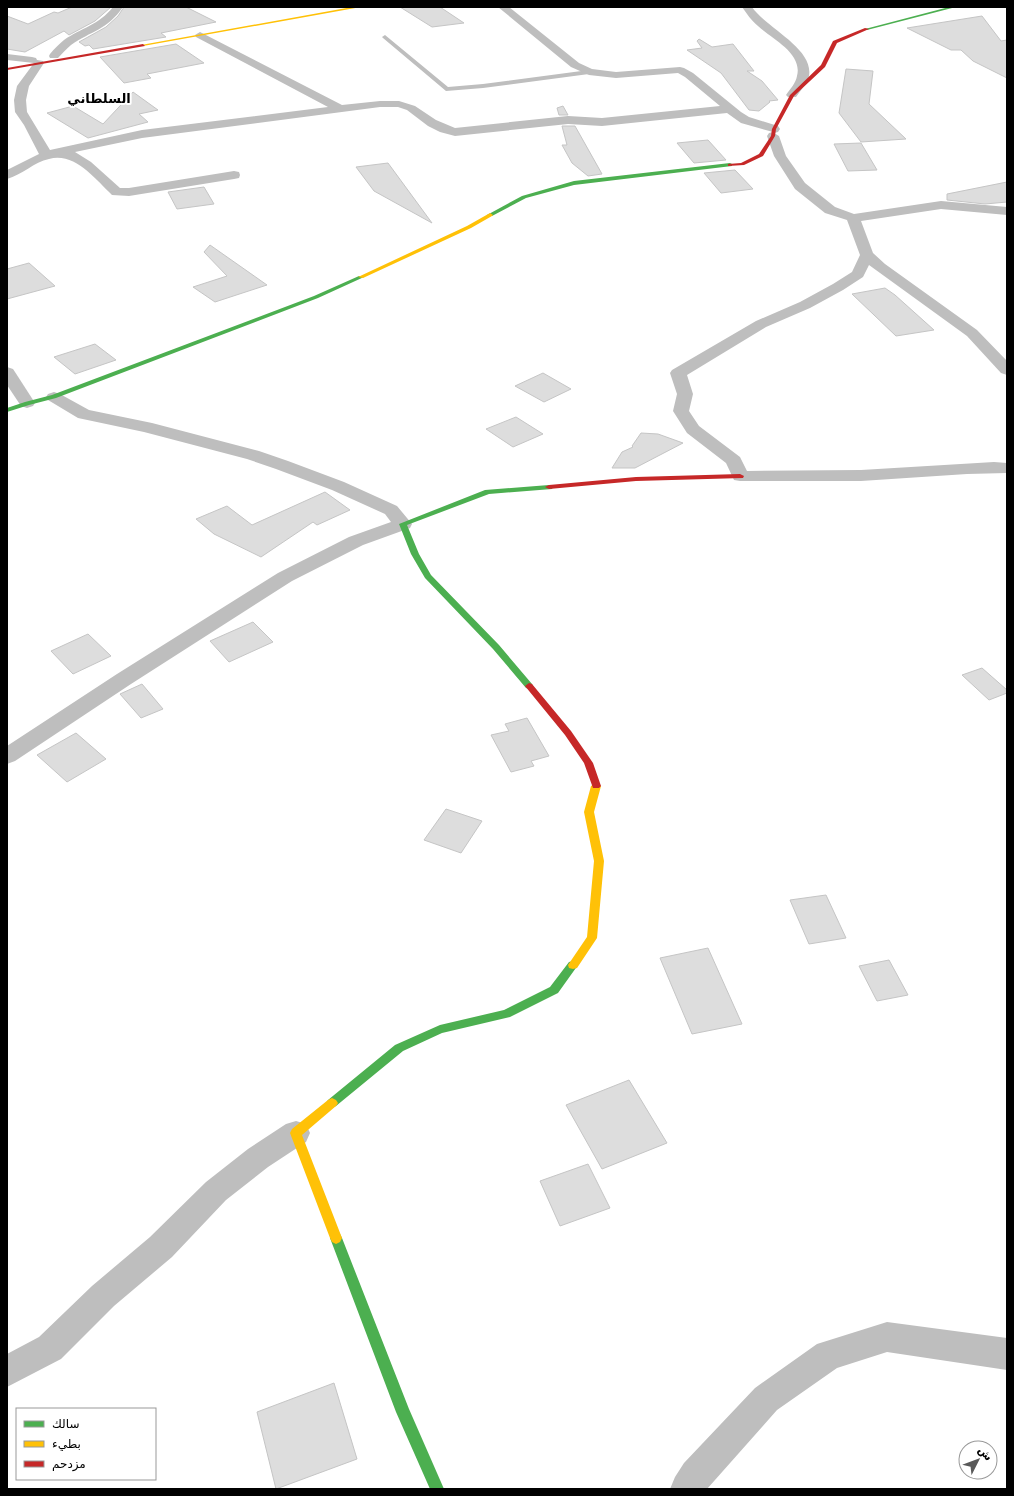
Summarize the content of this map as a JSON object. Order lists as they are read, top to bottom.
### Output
{
  "districts": ["السلطاني"],
  "legend": ["سالك", "بطيء", "مزدحم"],
  "north": "top right"
}
